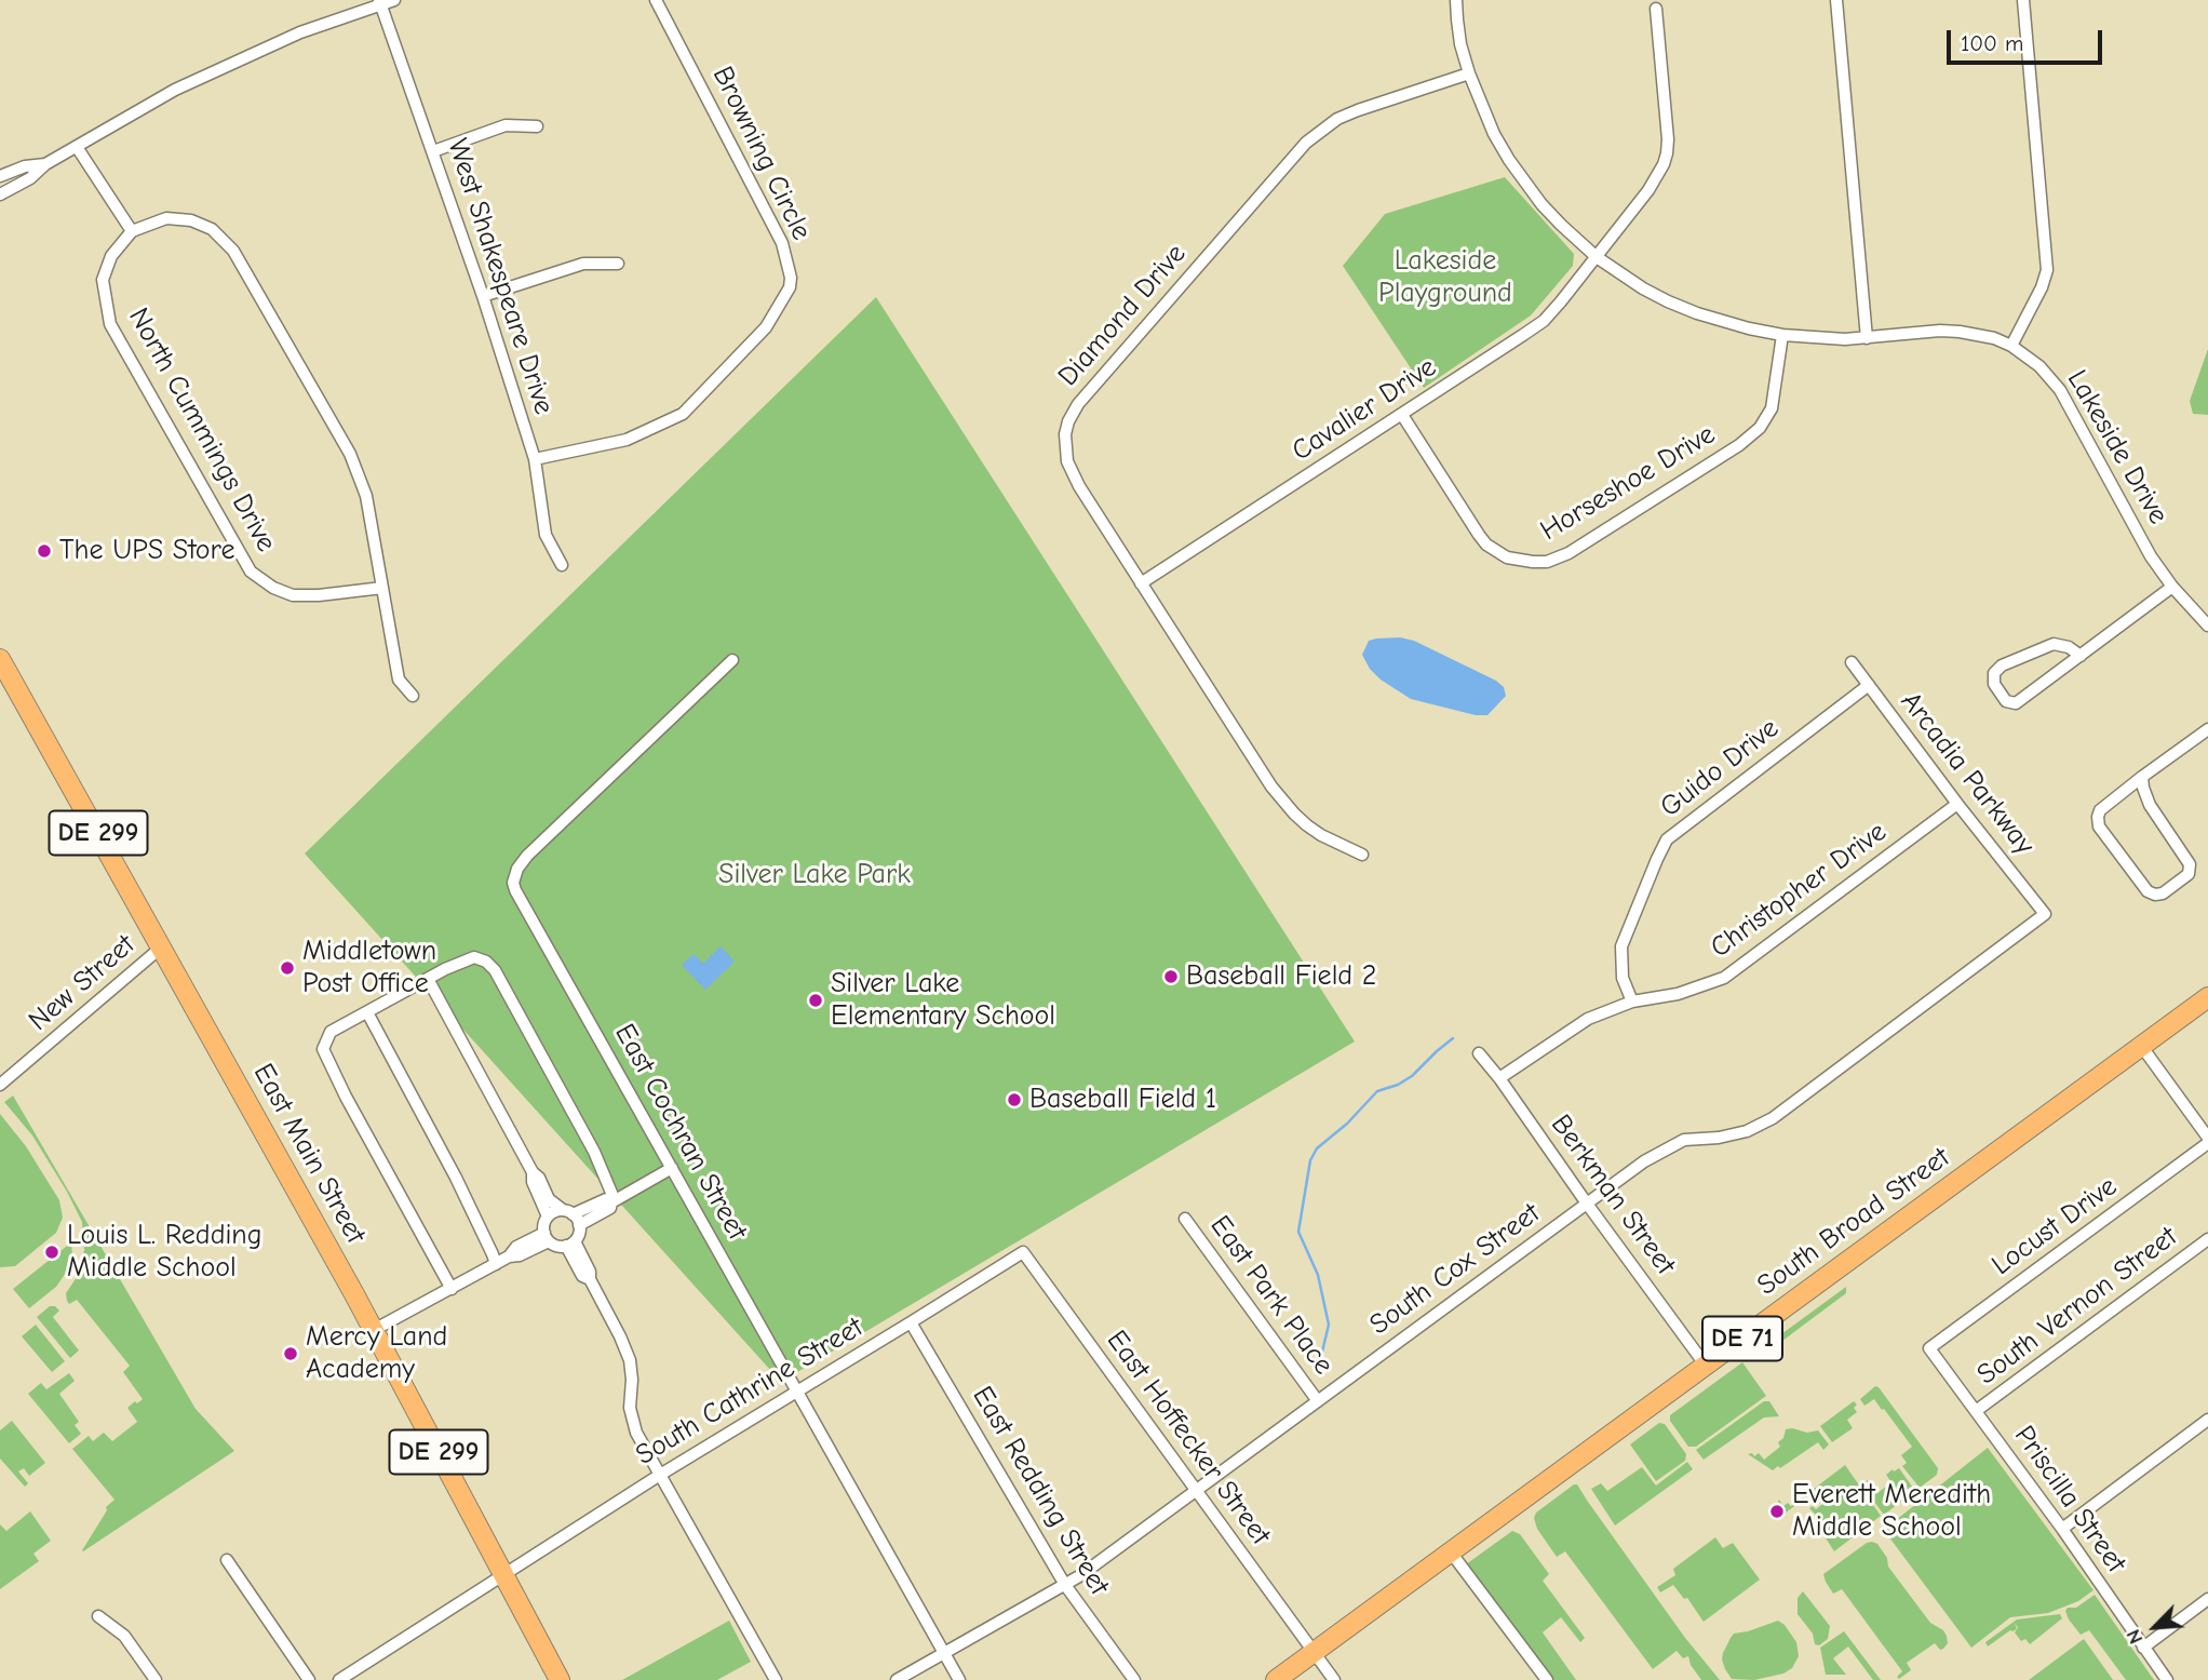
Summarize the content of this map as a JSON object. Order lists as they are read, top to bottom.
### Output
{
  "streets": {
    "main road": [
      "DE 299",
      "East Main Street",
      "South Broad Street",
      "DE 71"
    ],
    "street": [
      "Browning Circle",
      "West Shakespeare Drive",
      "Diamond Drive",
      "Cavalier Drive",
      "North Cummings Drive",
      "Lakeside Drive",
      "Horseshoe Drive",
      "Guido Drive",
      "Arcadia Parkway",
      "Christopher Drive",
      "New Street",
      "East Cochran Street",
      "Berkman Street",
      "Locust Drive",
      "South Cox Street",
      "East Park Place",
      "South Vernon Street",
      "South Cathrine Street",
      "East Hoffecker Street",
      "East Redding Street",
      "Priscilla Street"
    ]
  },
  "crossings": [
    ["Browning Circle", "West Shakespeare Drive"],
    ["Diamond Drive", "Cavalier Drive"],
    ["Diamond Drive", "Lakeside Drive"],
    ["Cavalier Drive", "Lakeside Drive"],
    ["Cavalier Drive", "Horseshoe Drive"],
    ["Lakeside Drive", "Horseshoe Drive"],
    ["Guido Drive", "Arcadia Parkway"],
    ["Guido Drive", "Christopher Drive"],
    ["Arcadia Parkway", "Christopher Drive"],
    ["Arcadia Parkway", "South Cox Street"],
    ["Christopher Drive", "Berkman Street"],
    ["New Street", "East Main Street"],
    ["East Cochran Street", "South Cox Street"],
    ["East Cochran Street", "South Cathrine Street"],
    ["East Main Street", "South Cathrine Street"],
    ["Berkman Street", "South Broad Street"],
    ["Berkman Street", "South Cox Street"],
    ["South Broad Street", "East Hoffecker Street"],
    ["Locust Drive", "Priscilla Street"],
    ["South Cox Street", "East Park Place"],
    ["South Cox Street", "East Hoffecker Street"],
    ["South Cox Street", "East Redding Street"],
    ["South Vernon Street", "Priscilla Street"],
    ["South Cathrine Street", "East Hoffecker Street"],
    ["South Cathrine Street", "East Redding Street"]
  ],
  "parks": ["Lakeside Playground", "Silver Lake Park"],
  "places": [
    "The UPS Store",
    "Middletown Post Office",
    "Baseball Field 2",
    "Silver Lake Elementary School",
    "Baseball Field 1",
    "Louis L. Redding Middle School",
    "Mercy Land Academy",
    "Everett Meredith Middle School"
  ],
  "scale_bar": "100 m",
  "north": "bottom left"
}
